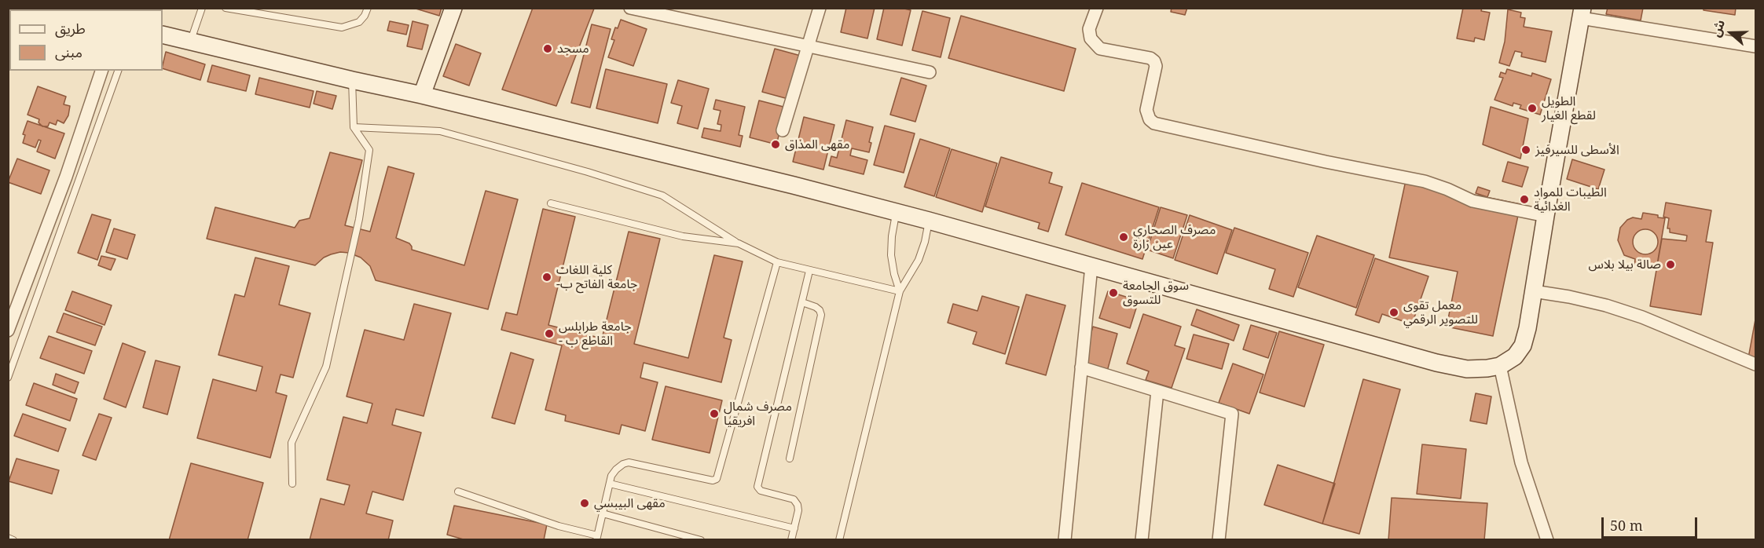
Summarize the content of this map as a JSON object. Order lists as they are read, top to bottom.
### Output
{
  "places": [
    "مسجد",
    "الطويل لقطع الغيار",
    "مقهى المذاق",
    "الأسطى للسيرفيز",
    "الطيبات للمواد الغدائية",
    "مصرف الصحاري عين زارة",
    "صالة بيلا بلاس",
    "كلية اللغات -جامعة الفاتح ب",
    "سوق الجامعة للتسوق",
    "معمل تقوى للتصوير الرقمي",
    "جامعة طرابلس - القاطع ب",
    "مصرف شمال افريقيا",
    "مقهى البيبسي"
  ],
  "legend": ["طريق", "مبنى"],
  "scale_bar": "50 m",
  "north": "left"
}
